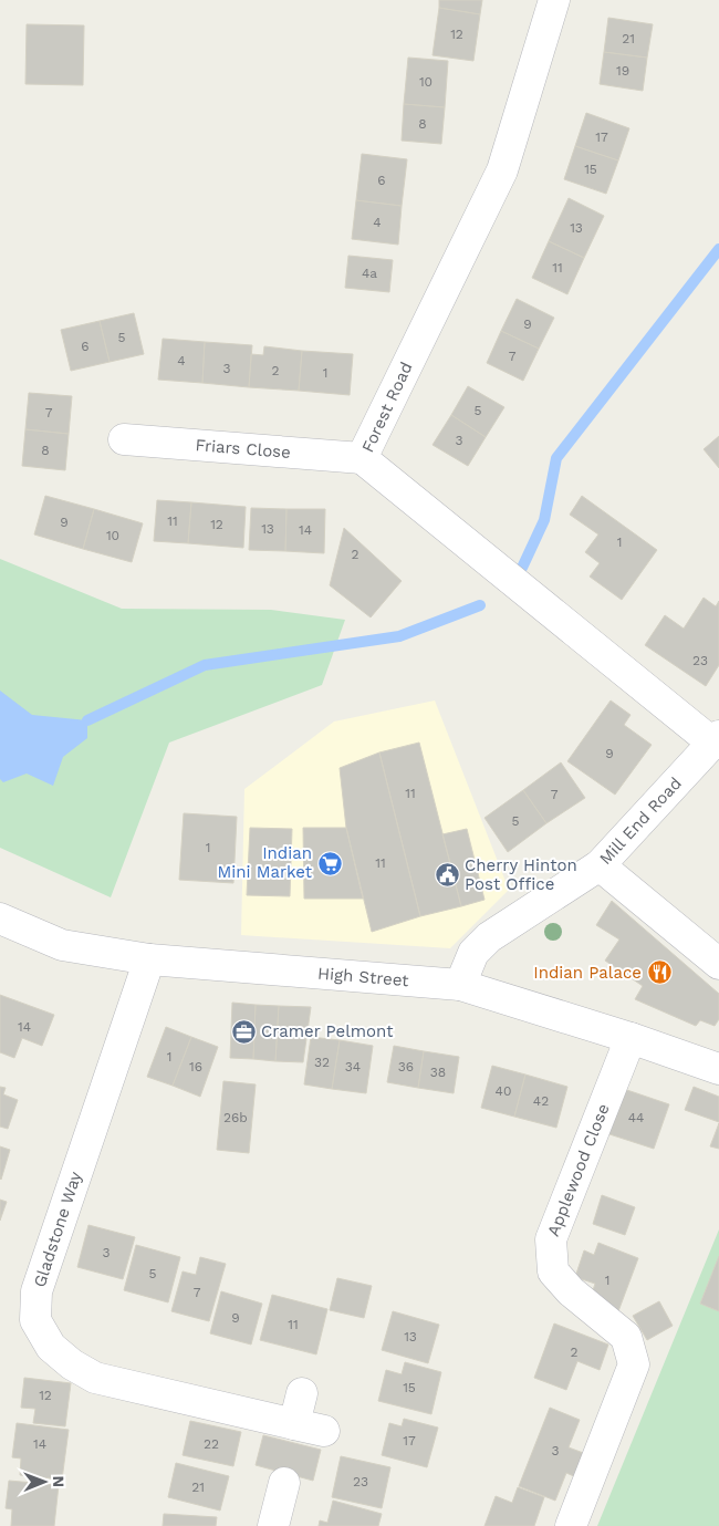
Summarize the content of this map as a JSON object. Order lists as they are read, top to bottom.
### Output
{
  "streets": {
    "street": [
      "Forest Road",
      "Friars Close",
      "Mill End Road",
      "High Street",
      "Applewood Close",
      "Gladstone Way"
    ]
  },
  "crossings": [
    ["Forest Road", "Friars Close"],
    ["Forest Road", "Mill End Road"],
    ["Mill End Road", "High Street"],
    ["High Street", "Applewood Close"],
    ["High Street", "Gladstone Way"]
  ],
  "places": {
    "supermarket": ["Indian Mini Market"],
    "public building": ["Cherry Hinton Post Office"],
    "restaurant": ["Indian Palace"],
    "office": ["Cramer Pelmont"]
  },
  "house_numbers": [
    "12",
    "21",
    "19",
    "10",
    "8",
    "17",
    "15",
    "6",
    "4",
    "13",
    "11",
    "4a",
    "9",
    "5",
    "6",
    "7",
    "4",
    "3",
    "2",
    "1",
    "5",
    "7",
    "3",
    "8",
    "11",
    "9",
    "12",
    "13",
    "14",
    "10",
    "1",
    "2",
    "23",
    "9",
    "11",
    "7",
    "5",
    "1",
    "11",
    "14",
    "1",
    "32",
    "16",
    "34",
    "36",
    "38",
    "40",
    "42",
    "26b",
    "44",
    "3",
    "5",
    "1",
    "7",
    "9",
    "11",
    "13",
    "2",
    "15",
    "12",
    "17",
    "14",
    "22",
    "3",
    "23",
    "21"
  ],
  "north": "right"
}
